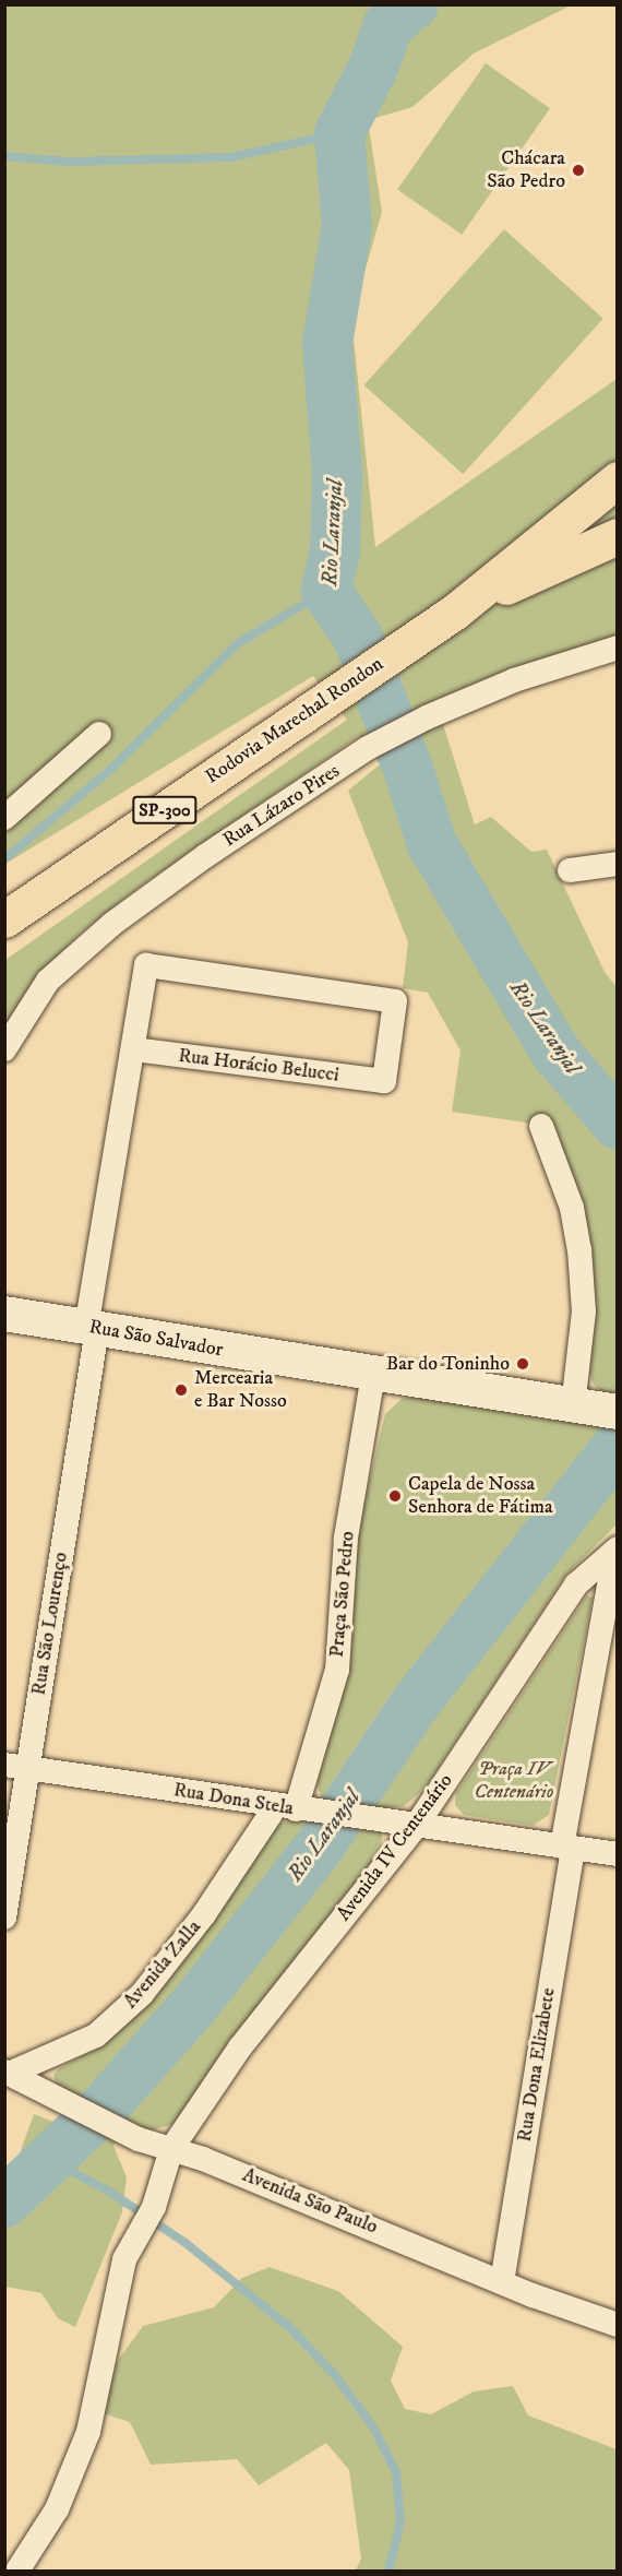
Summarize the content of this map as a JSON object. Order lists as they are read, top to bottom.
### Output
{
  "streets": {
    "main road": ["Rodovia Marechal Rondon", "SP-300"],
    "street": [
      "Rua Lázaro Pires",
      "Rua Horácio Belucci",
      "Rua São Salvador",
      "Praça São Pedro",
      "Rua São Lourenço",
      "Rua Dona Stela",
      "Avenida IV Centenário",
      "Avenida Zalla",
      "Rua Dona Elizabete",
      "Avenida São Paulo"
    ]
  },
  "crossings": [
    ["Rua Horácio Belucci", "Rua São Lourenço"],
    ["Rua São Salvador", "Praça São Pedro"],
    ["Rua São Salvador", "Rua São Lourenço"],
    ["Praça São Pedro", "Rua Dona Stela"],
    ["Praça São Pedro", "Avenida Zalla"],
    ["Rua São Lourenço", "Rua Dona Stela"],
    ["Rua Dona Stela", "Avenida IV Centenário"],
    ["Rua Dona Stela", "Avenida Zalla"],
    ["Rua Dona Stela", "Rua Dona Elizabete"],
    ["Avenida IV Centenário", "Rua Dona Elizabete"],
    ["Avenida IV Centenário", "Avenida São Paulo"],
    ["Avenida Zalla", "Avenida São Paulo"],
    ["Rua Dona Elizabete", "Avenida São Paulo"]
  ],
  "water": ["Rio Laranjal"],
  "parks": ["Praça IV Centenário"],
  "places": [
    "Chácara São Pedro",
    "Bar do Toninho",
    "Mercearia e Bar Nosso",
    "Capela de Nossa Senhora de Fátima"
  ]
}
